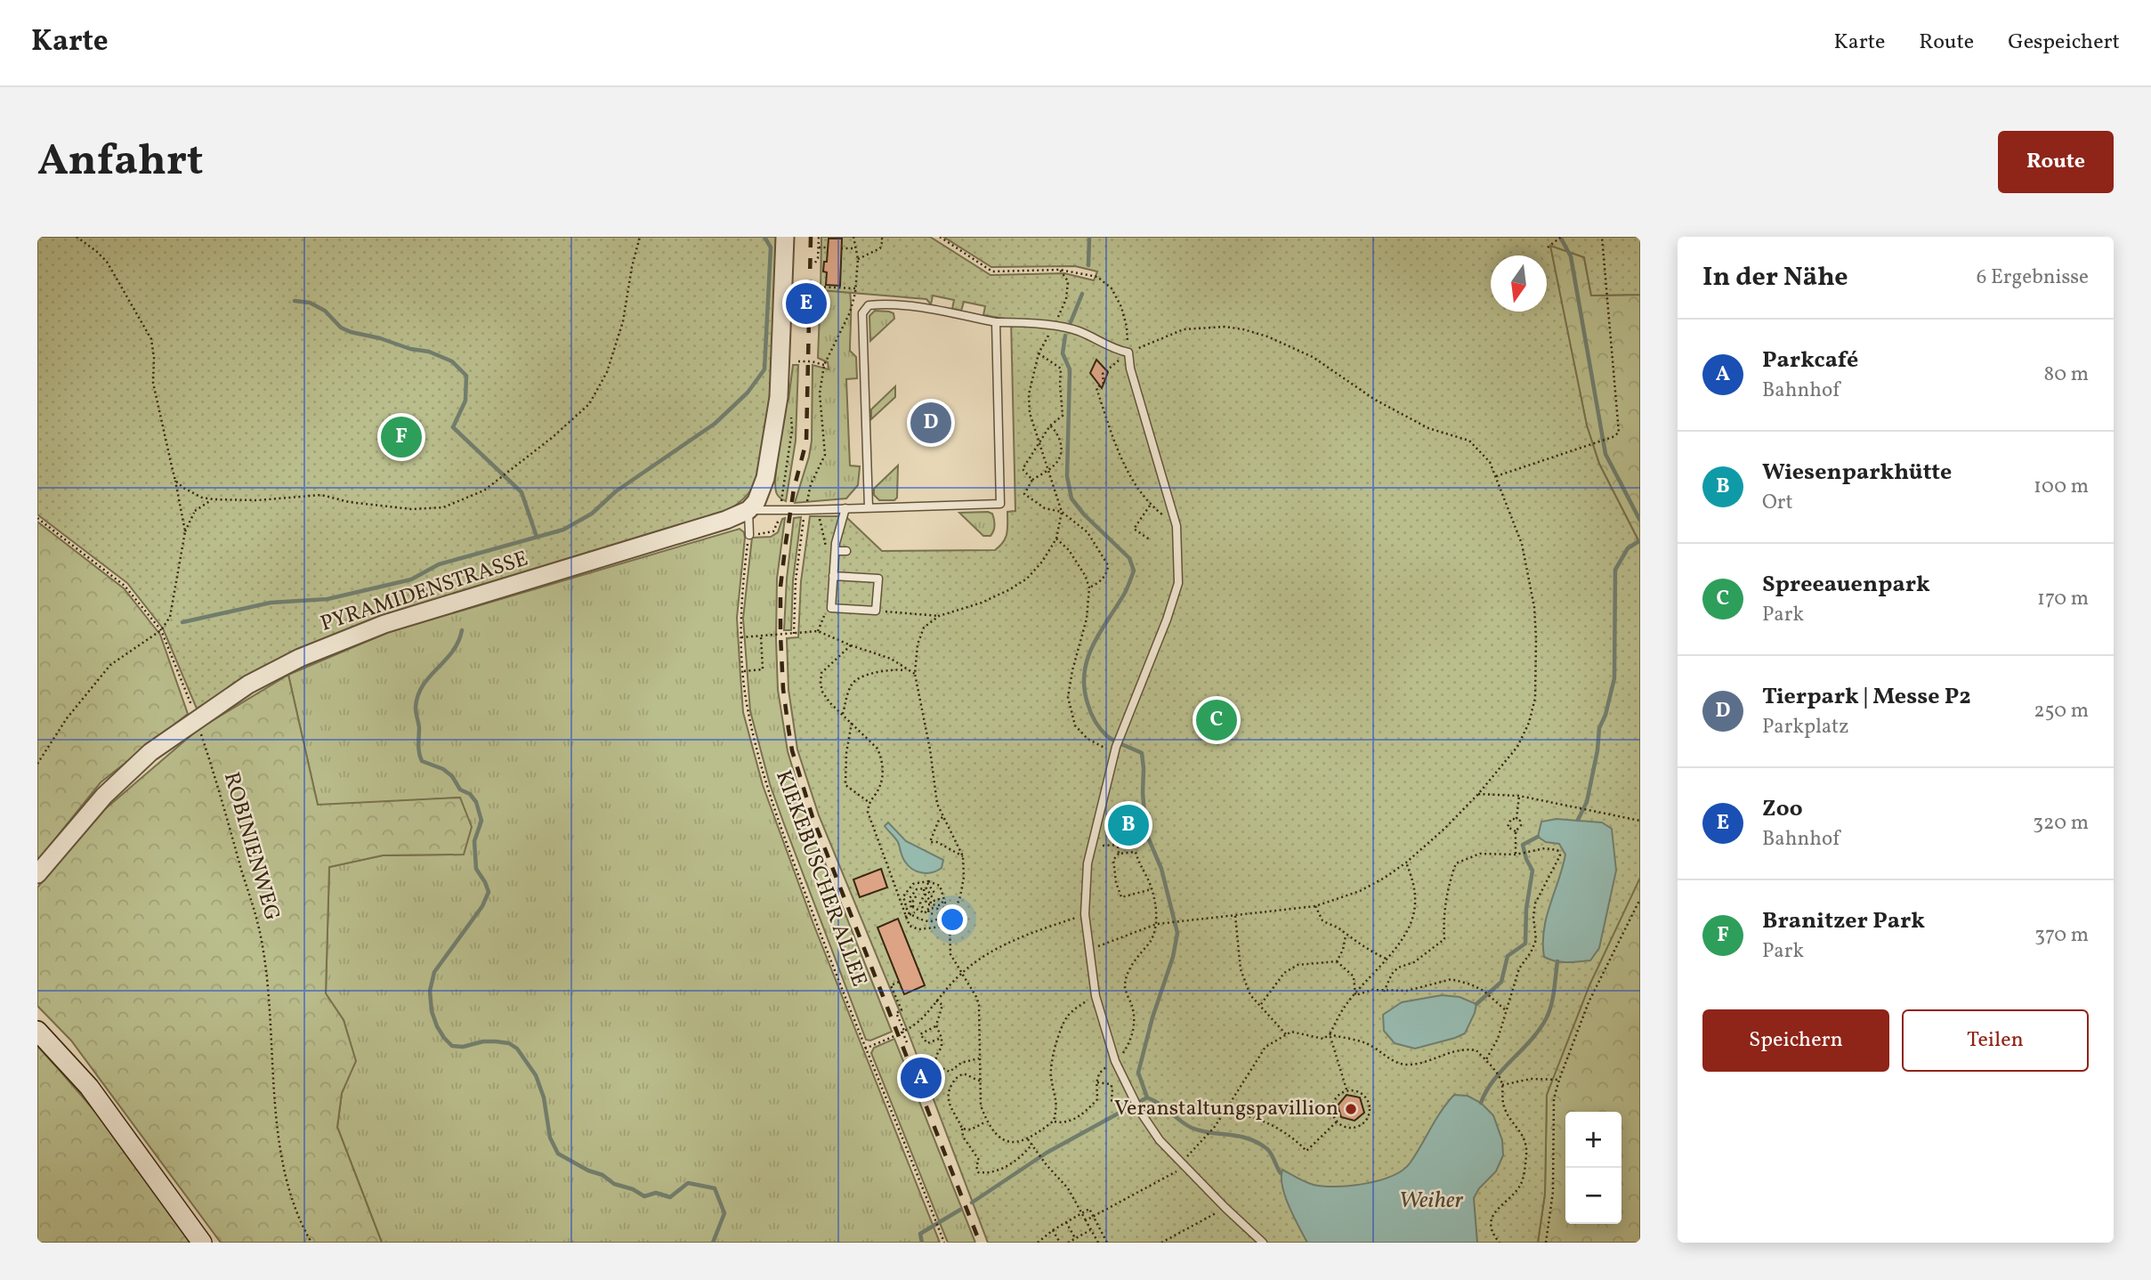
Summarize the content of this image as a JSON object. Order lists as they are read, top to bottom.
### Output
{
  "streets": {
    "street": ["PYRAMIDENSTRASSE"],
    "path": ["ROBINIENWEG", "KIEKEBUSCHER ALLEE"]
  },
  "crossings": [
    ["PYRAMIDENSTRASSE", "ROBINIENWEG"]
  ],
  "water": ["Weiher"],
  "places": ["Veranstaltungspavillion"],
  "north": "bottom",
  "page": {
    "header": "Karte",
    "nav": ["Karte", "Route", "Gespeichert"],
    "buttons": [
      "Route",
      ["Speichern", "Teilen"]
    ],
    "title": "Anfahrt",
    "heading": ["In der Nähe", "6 Ergebnisse"],
    "pins": [
      "E",
      "D",
      "F",
      "C",
      "B",
      "A"
    ],
    "list": [
      {
        "mark": "A",
        "name": "Parkcafé",
        "note": "Bahnhof",
        "value": "80 m"
      },
      {
        "mark": "B",
        "name": "Wiesenparkhütte",
        "note": "Ort",
        "value": "100 m"
      },
      {
        "mark": "C",
        "name": "Spreeauenpark",
        "note": "Park",
        "value": "170 m"
      },
      {
        "mark": "D",
        "name": "Tierpark | Messe P2",
        "note": "Parkplatz",
        "value": "250 m"
      },
      {
        "mark": "E",
        "name": "Zoo",
        "note": "Bahnhof",
        "value": "320 m"
      },
      {
        "mark": "F",
        "name": "Branitzer Park",
        "note": "Park",
        "value": "370 m"
      }
    ],
    "map_buttons": ["+", "−"]
  }
}
